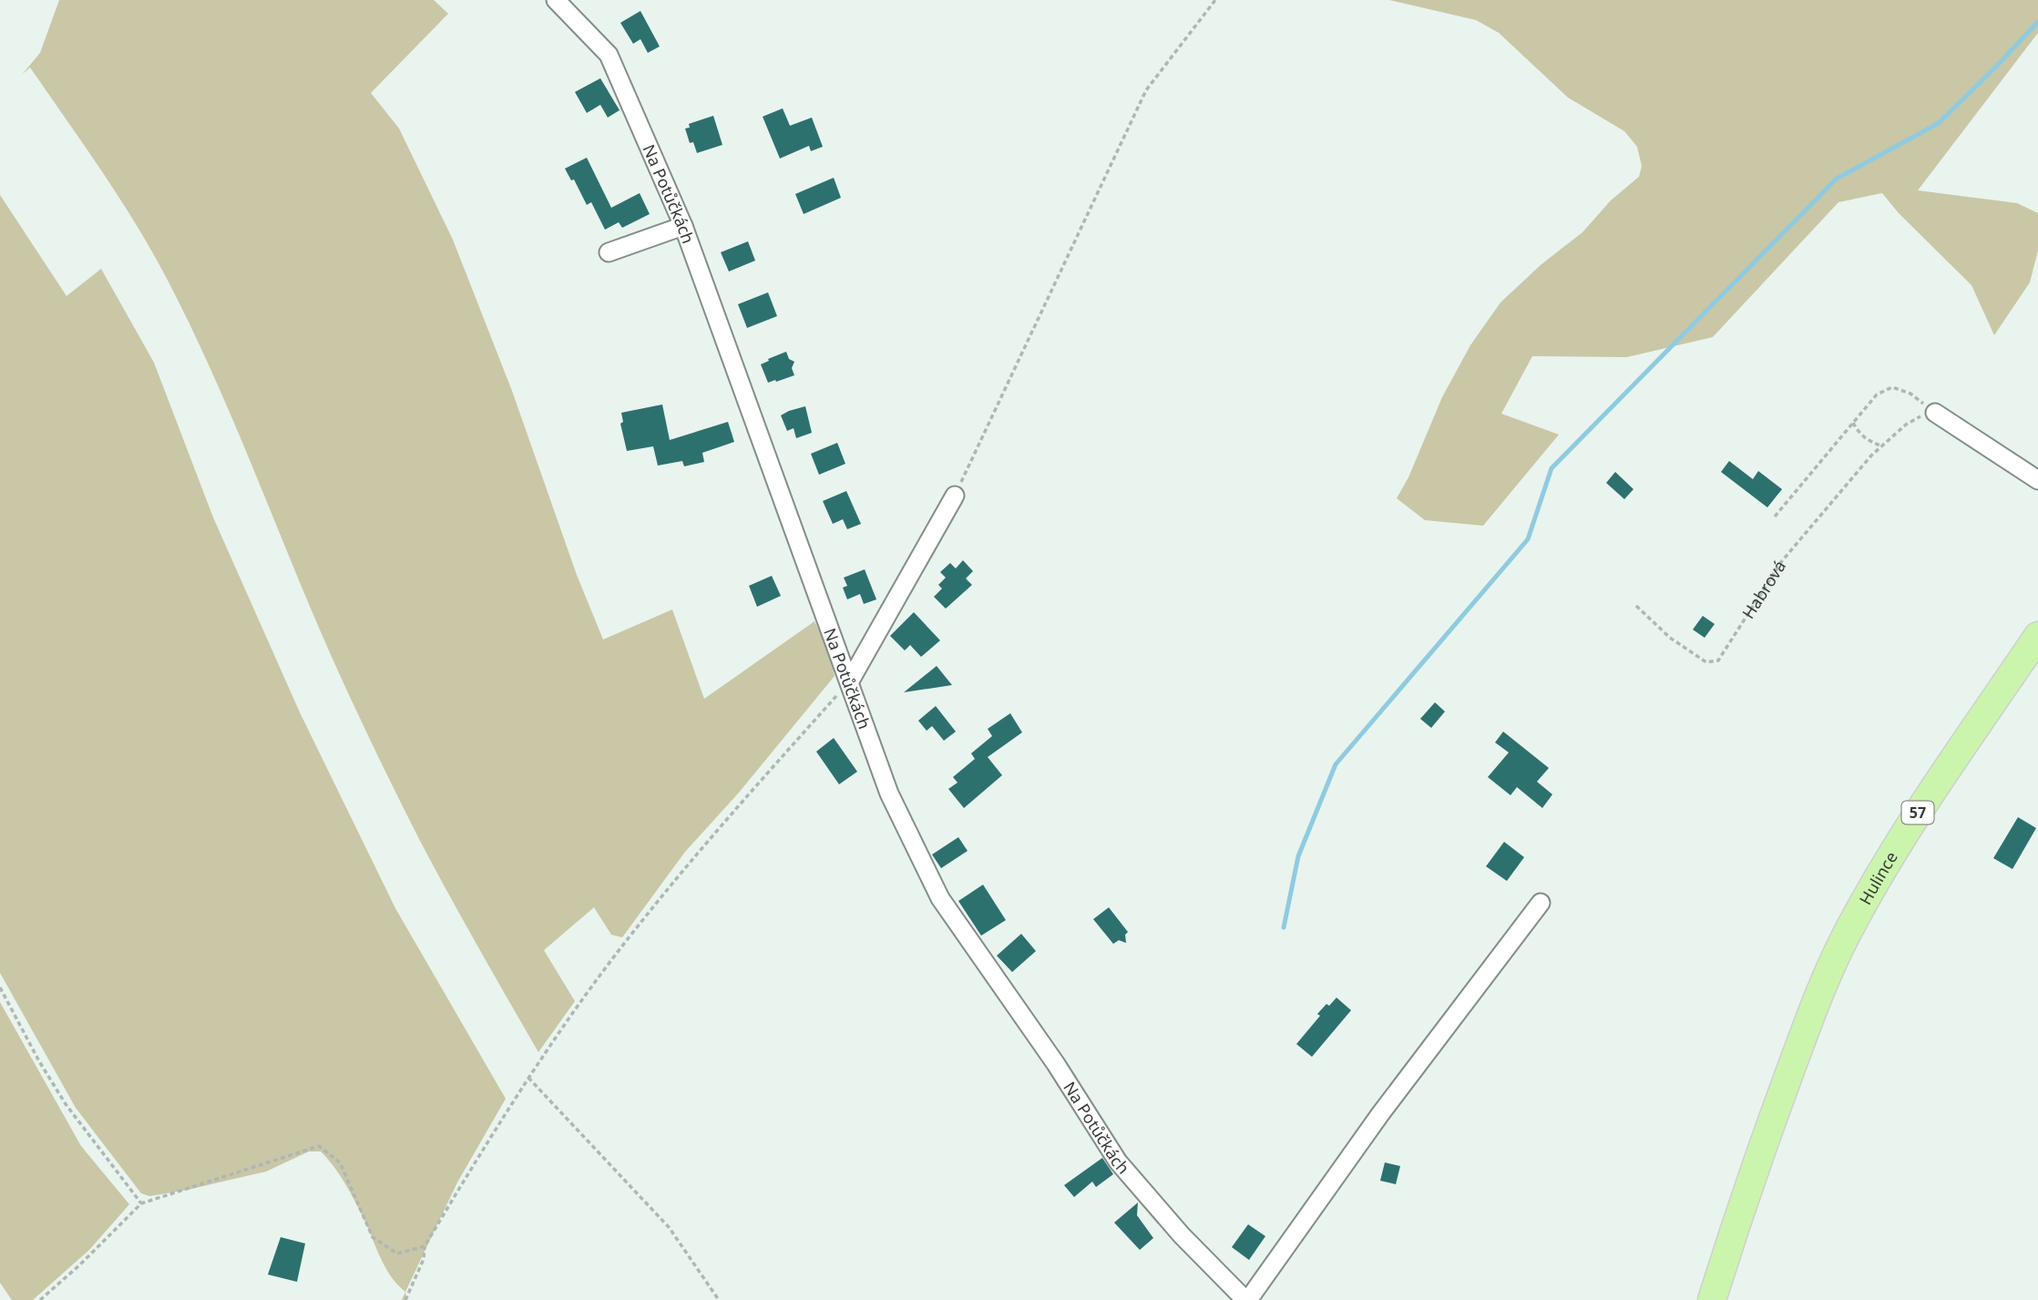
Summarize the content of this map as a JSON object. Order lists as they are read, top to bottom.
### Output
{
  "streets": {
    "main road": ["57", "Hulince"],
    "street": ["Na Potůčkách"],
    "path": ["Habrová"]
  }
}
